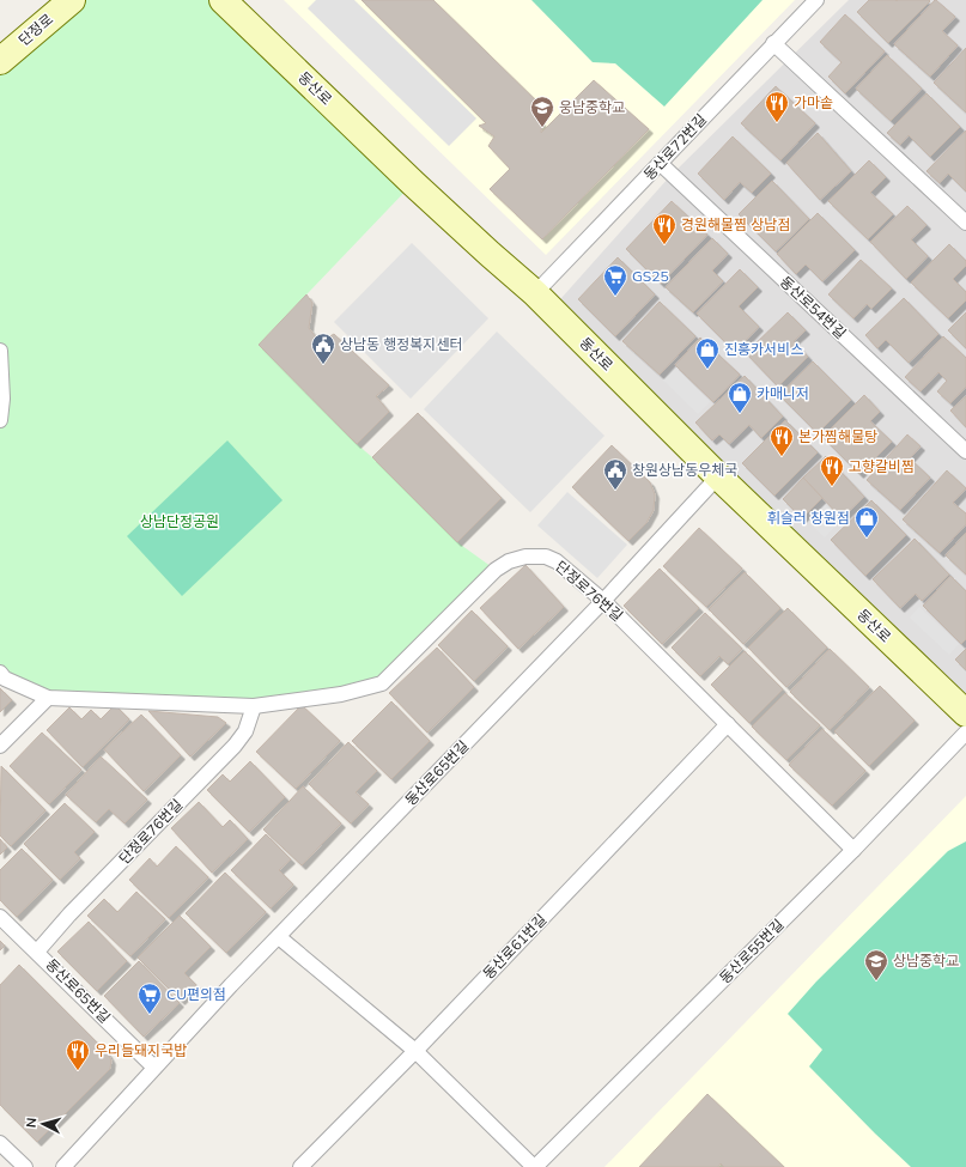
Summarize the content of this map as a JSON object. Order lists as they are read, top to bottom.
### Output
{
  "streets": {
    "main road": ["단정로", "동산로"],
    "lane": [
      "동산로72번길",
      "동산로54번길",
      "단정로76번길",
      "동산로65번길",
      "동산로61번길",
      "동산로55번길"
    ]
  },
  "crossings": [
    ["동산로", "동산로72번길"],
    ["동산로", "동산로65번길"],
    ["동산로72번길", "동산로54번길"],
    ["단정로76번길", "동산로65번길"],
    ["단정로76번길", "동산로61번길"],
    ["단정로76번길", "동산로55번길"]
  ],
  "parks": ["상남단정공원"],
  "places": {
    "restaurant": [
      "가마솥",
      "경원해물찜 상남점",
      "본가찜해물탕",
      "고향갈비찜",
      "우리들돼지국밥"
    ],
    "school or university": ["웅남중학교", "상남중학교"],
    "supermarket": ["GS25", "CU편의점"],
    "public building": ["상남동 행정복지센터", "창원상남동우체국"],
    "shop": ["진흥카서비스", "카매니저", "휘슬러 창원점"]
  },
  "north": "left"
}
